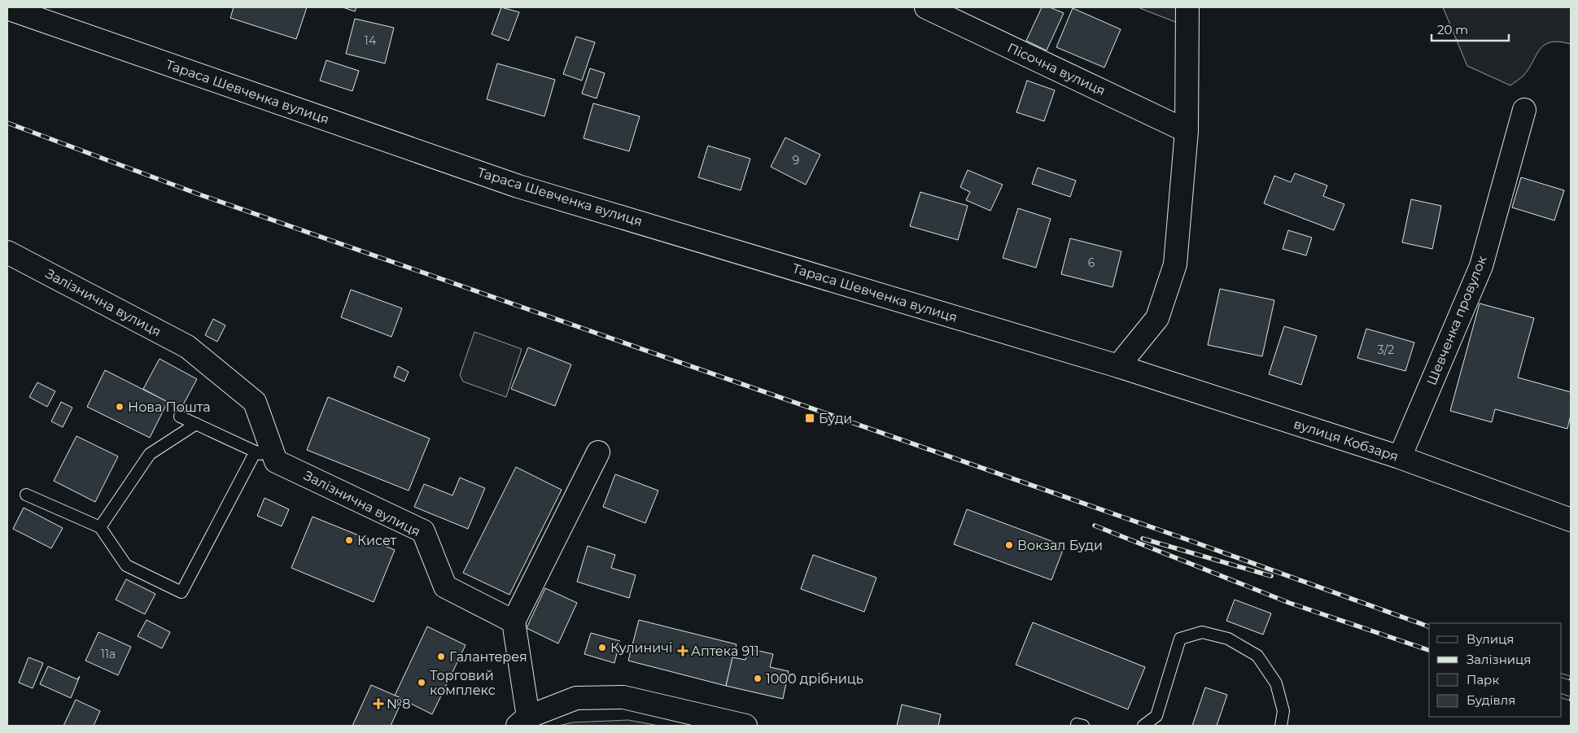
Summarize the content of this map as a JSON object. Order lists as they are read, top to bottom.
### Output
{
  "streets": {
    "street": [
      "Пісочна вулиця",
      "Тараса Шевченка вулиця",
      "Залізнична вулиця",
      "Шевченка провулок",
      "вулиця Кобзаря"
    ]
  },
  "crossings": [
    ["Тараса Шевченка вулиця", "вулиця Кобзаря"],
    ["Шевченка провулок", "вулиця Кобзаря"]
  ],
  "places": {
    "other": [
      "Нова Пошта",
      "Кисет",
      "Вокзал Буди",
      "Кулиничі",
      "Галантерея",
      "1000 дрібниць",
      "Торговий комплекс"
    ],
    "transit": ["Буди"],
    "health": ["Аптека 911", "№8"]
  },
  "house_numbers": [
    "14",
    "9",
    "6",
    "3/2",
    "11а"
  ],
  "legend": [
    "Вулиця",
    "Залізниця",
    "Парк",
    "Будівля"
  ],
  "scale_bar": "20 m"
}
